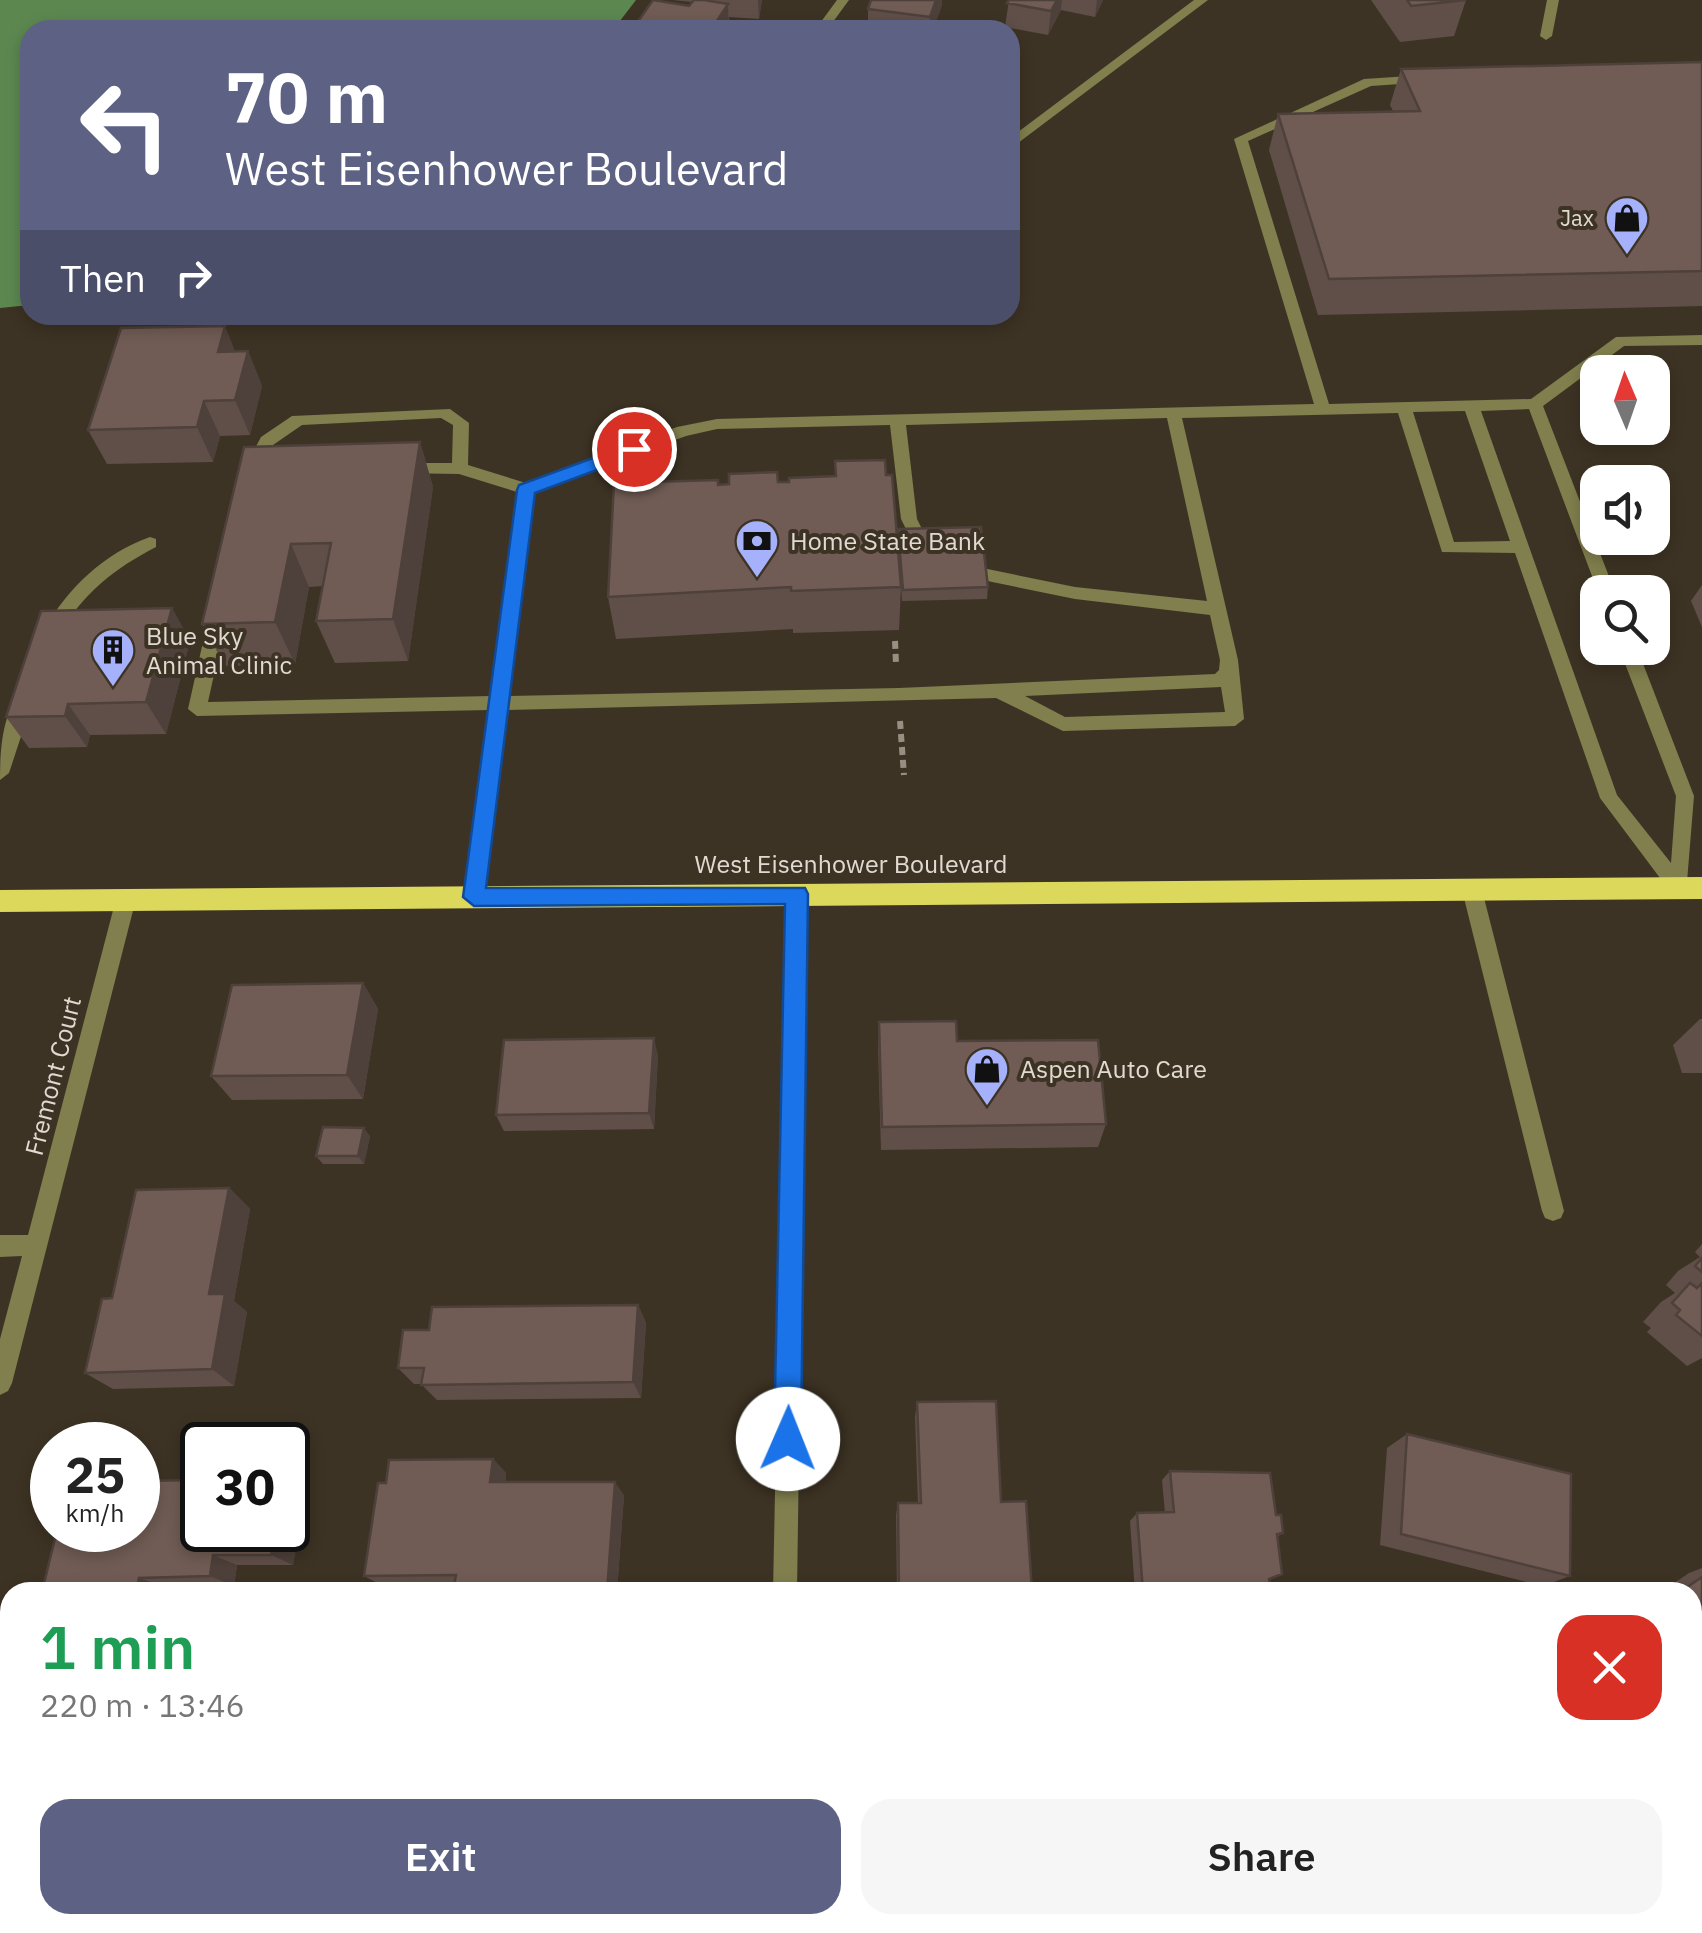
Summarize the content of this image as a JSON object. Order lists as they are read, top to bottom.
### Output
{
  "streets": {
    "highway": ["West Eisenhower Boulevard"],
    "street": ["Fremont Court"]
  },
  "crossings": [
    ["West Eisenhower Boulevard", "Fremont Court"]
  ],
  "places": {
    "shop": ["Jax", "Aspen Auto Care"],
    "bank": ["Home State Bank"],
    "building": ["Blue Sky Animal Clinic"]
  },
  "north": "top",
  "page": {
    "turn": ["70 m", "West Eisenhower Boulevard"],
    "then": "Then",
    "speed": "25 km/h",
    "limit": "30",
    "heading": ["1 min", "220 m · 13:46"],
    "buttons": ["Exit", "Share"]
  }
}
